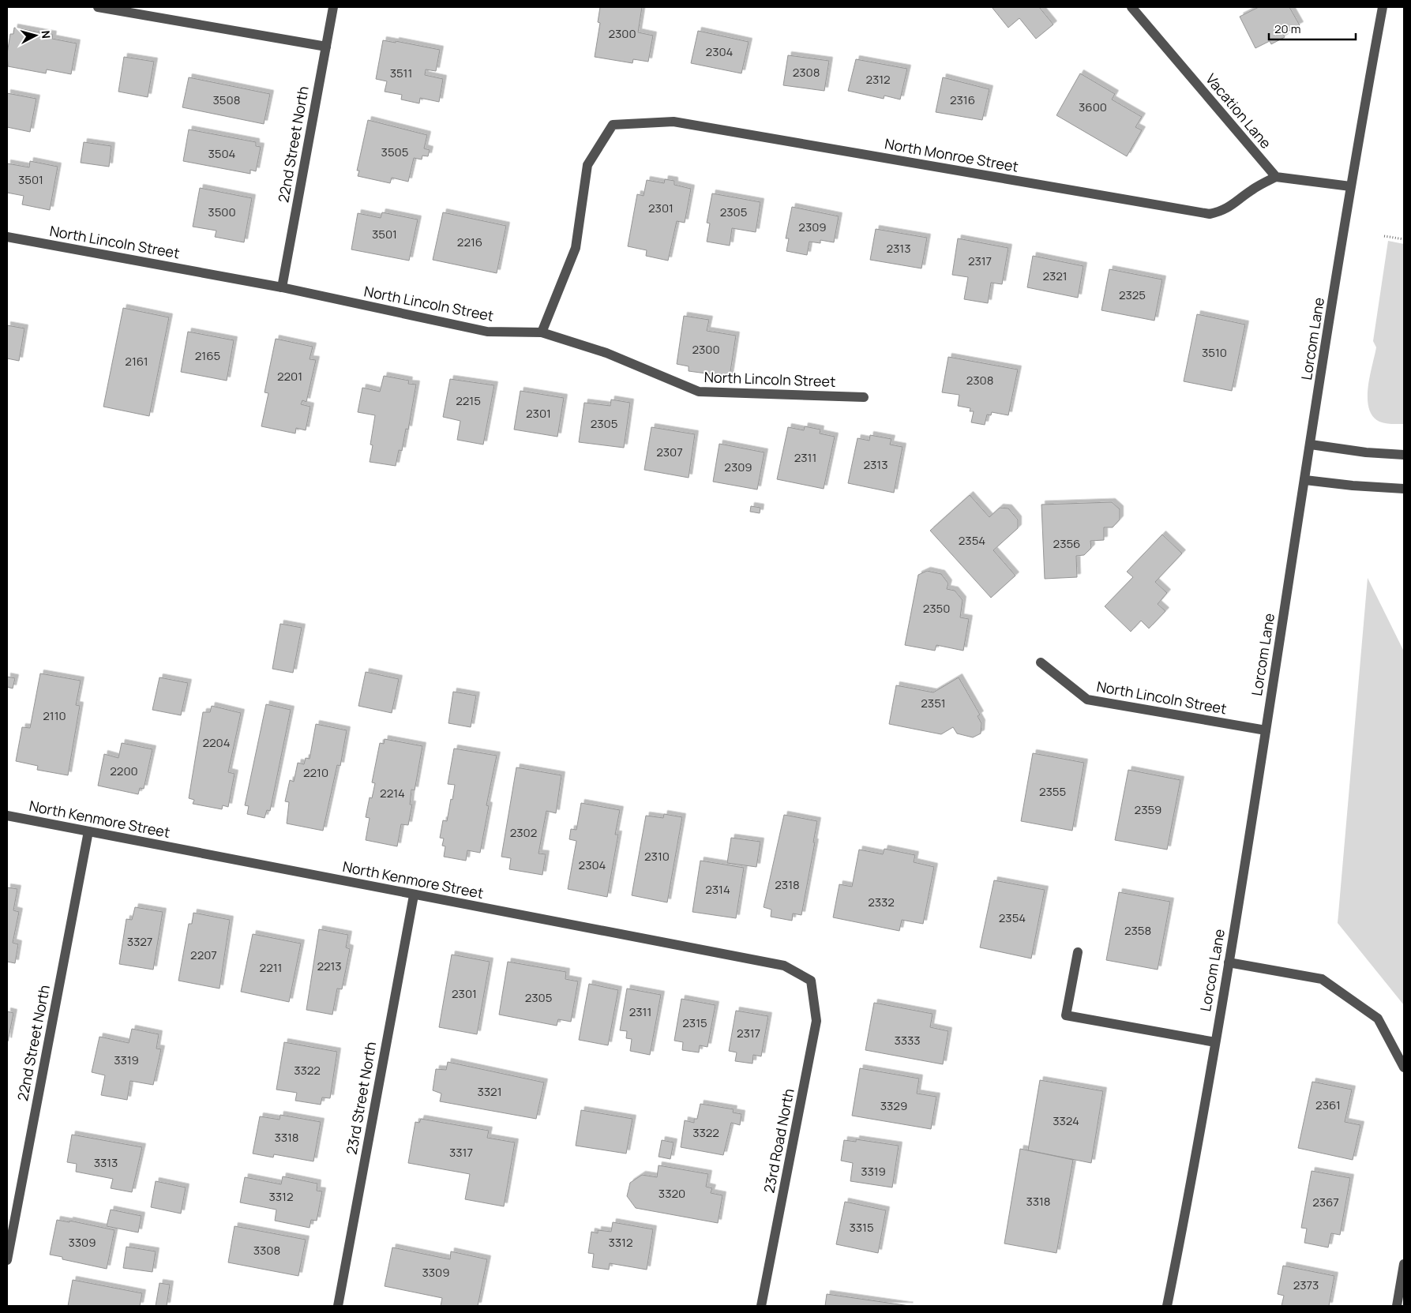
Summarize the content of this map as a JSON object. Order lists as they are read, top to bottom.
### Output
{
  "streets": {
    "street": [
      "Vacation Lane",
      "22nd Street North",
      "North Monroe Street",
      "North Lincoln Street",
      "Lorcom Lane",
      "North Kenmore Street",
      "23rd Street North",
      "23rd Road North"
    ]
  },
  "crossings": [
    ["Vacation Lane", "North Monroe Street"],
    ["22nd Street North", "North Lincoln Street"],
    ["22nd Street North", "North Kenmore Street"],
    ["North Monroe Street", "North Lincoln Street"],
    ["North Lincoln Street", "Lorcom Lane"],
    ["North Kenmore Street", "23rd Street North"],
    ["North Kenmore Street", "23rd Road North"]
  ],
  "house_numbers": [
    "2300",
    "2304",
    "2308",
    "3511",
    "2312",
    "3508",
    "2316",
    "3600",
    "3505",
    "3504",
    "3501",
    "2301",
    "3500",
    "2305",
    "2309",
    "3501",
    "2216",
    "2313",
    "2317",
    "2321",
    "2325",
    "2300",
    "3510",
    "2165",
    "2161",
    "2201",
    "2308",
    "2215",
    "2301",
    "2305",
    "2307",
    "2311",
    "2313",
    "2309",
    "2354",
    "2356",
    "2350",
    "2351",
    "2110",
    "2204",
    "2200",
    "2210",
    "2355",
    "2214",
    "2359",
    "2302",
    "2310",
    "2304",
    "2318",
    "2314",
    "2332",
    "2354",
    "2358",
    "3327",
    "2207",
    "2213",
    "2211",
    "2301",
    "2305",
    "2311",
    "2315",
    "2317",
    "3333",
    "3319",
    "3322",
    "3321",
    "2361",
    "3329",
    "3324",
    "3322",
    "3318",
    "3317",
    "3313",
    "3319",
    "3320",
    "3312",
    "3318",
    "2367",
    "3315",
    "3309",
    "3312",
    "3308",
    "3309",
    "2373"
  ],
  "scale_bar": "20 m",
  "north": "right"
}
